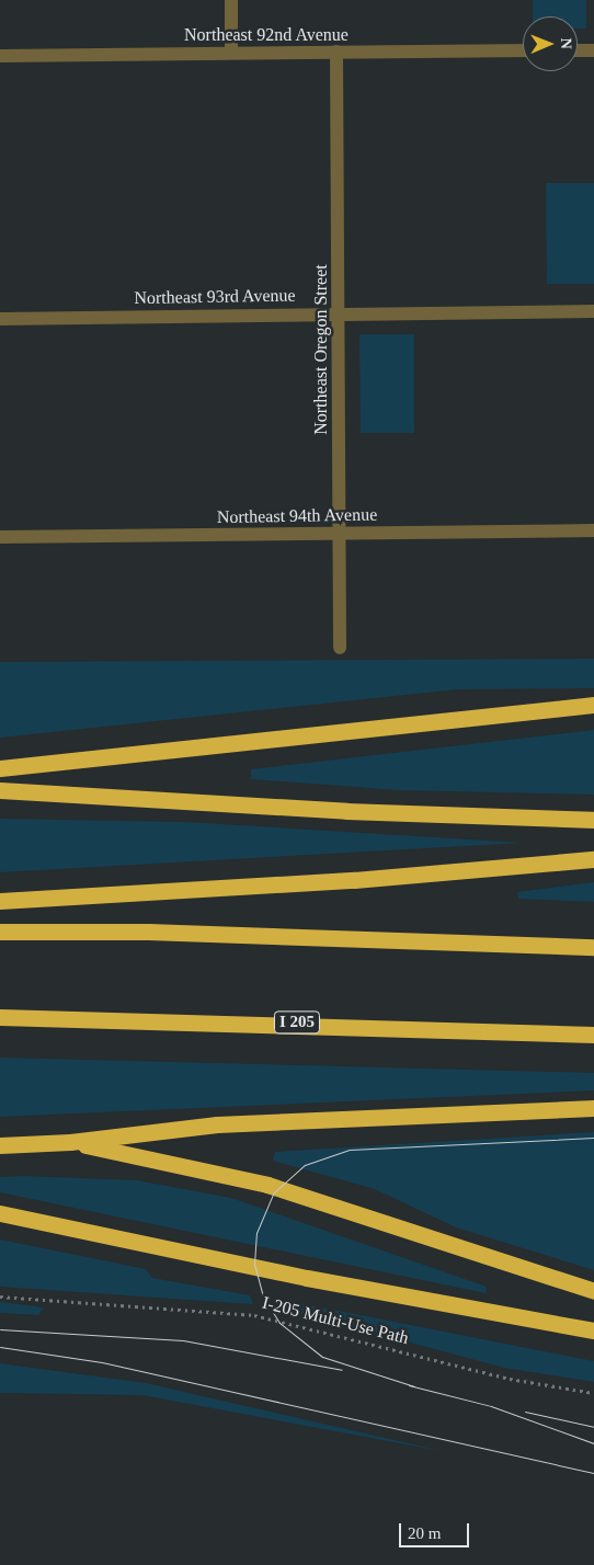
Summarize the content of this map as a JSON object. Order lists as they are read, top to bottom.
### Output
{
  "streets": {
    "highway": ["I 205"],
    "street": [
      "Northeast 92nd Avenue",
      "Northeast 93rd Avenue",
      "Northeast Oregon Street",
      "Northeast 94th Avenue"
    ],
    "path": ["I-205 Multi-Use Path"]
  },
  "crossings": [
    ["Northeast 92nd Avenue", "Northeast Oregon Street"],
    ["Northeast 93rd Avenue", "Northeast Oregon Street"],
    ["Northeast Oregon Street", "Northeast 94th Avenue"]
  ],
  "scale_bar": "20 m",
  "north": "right"
}
